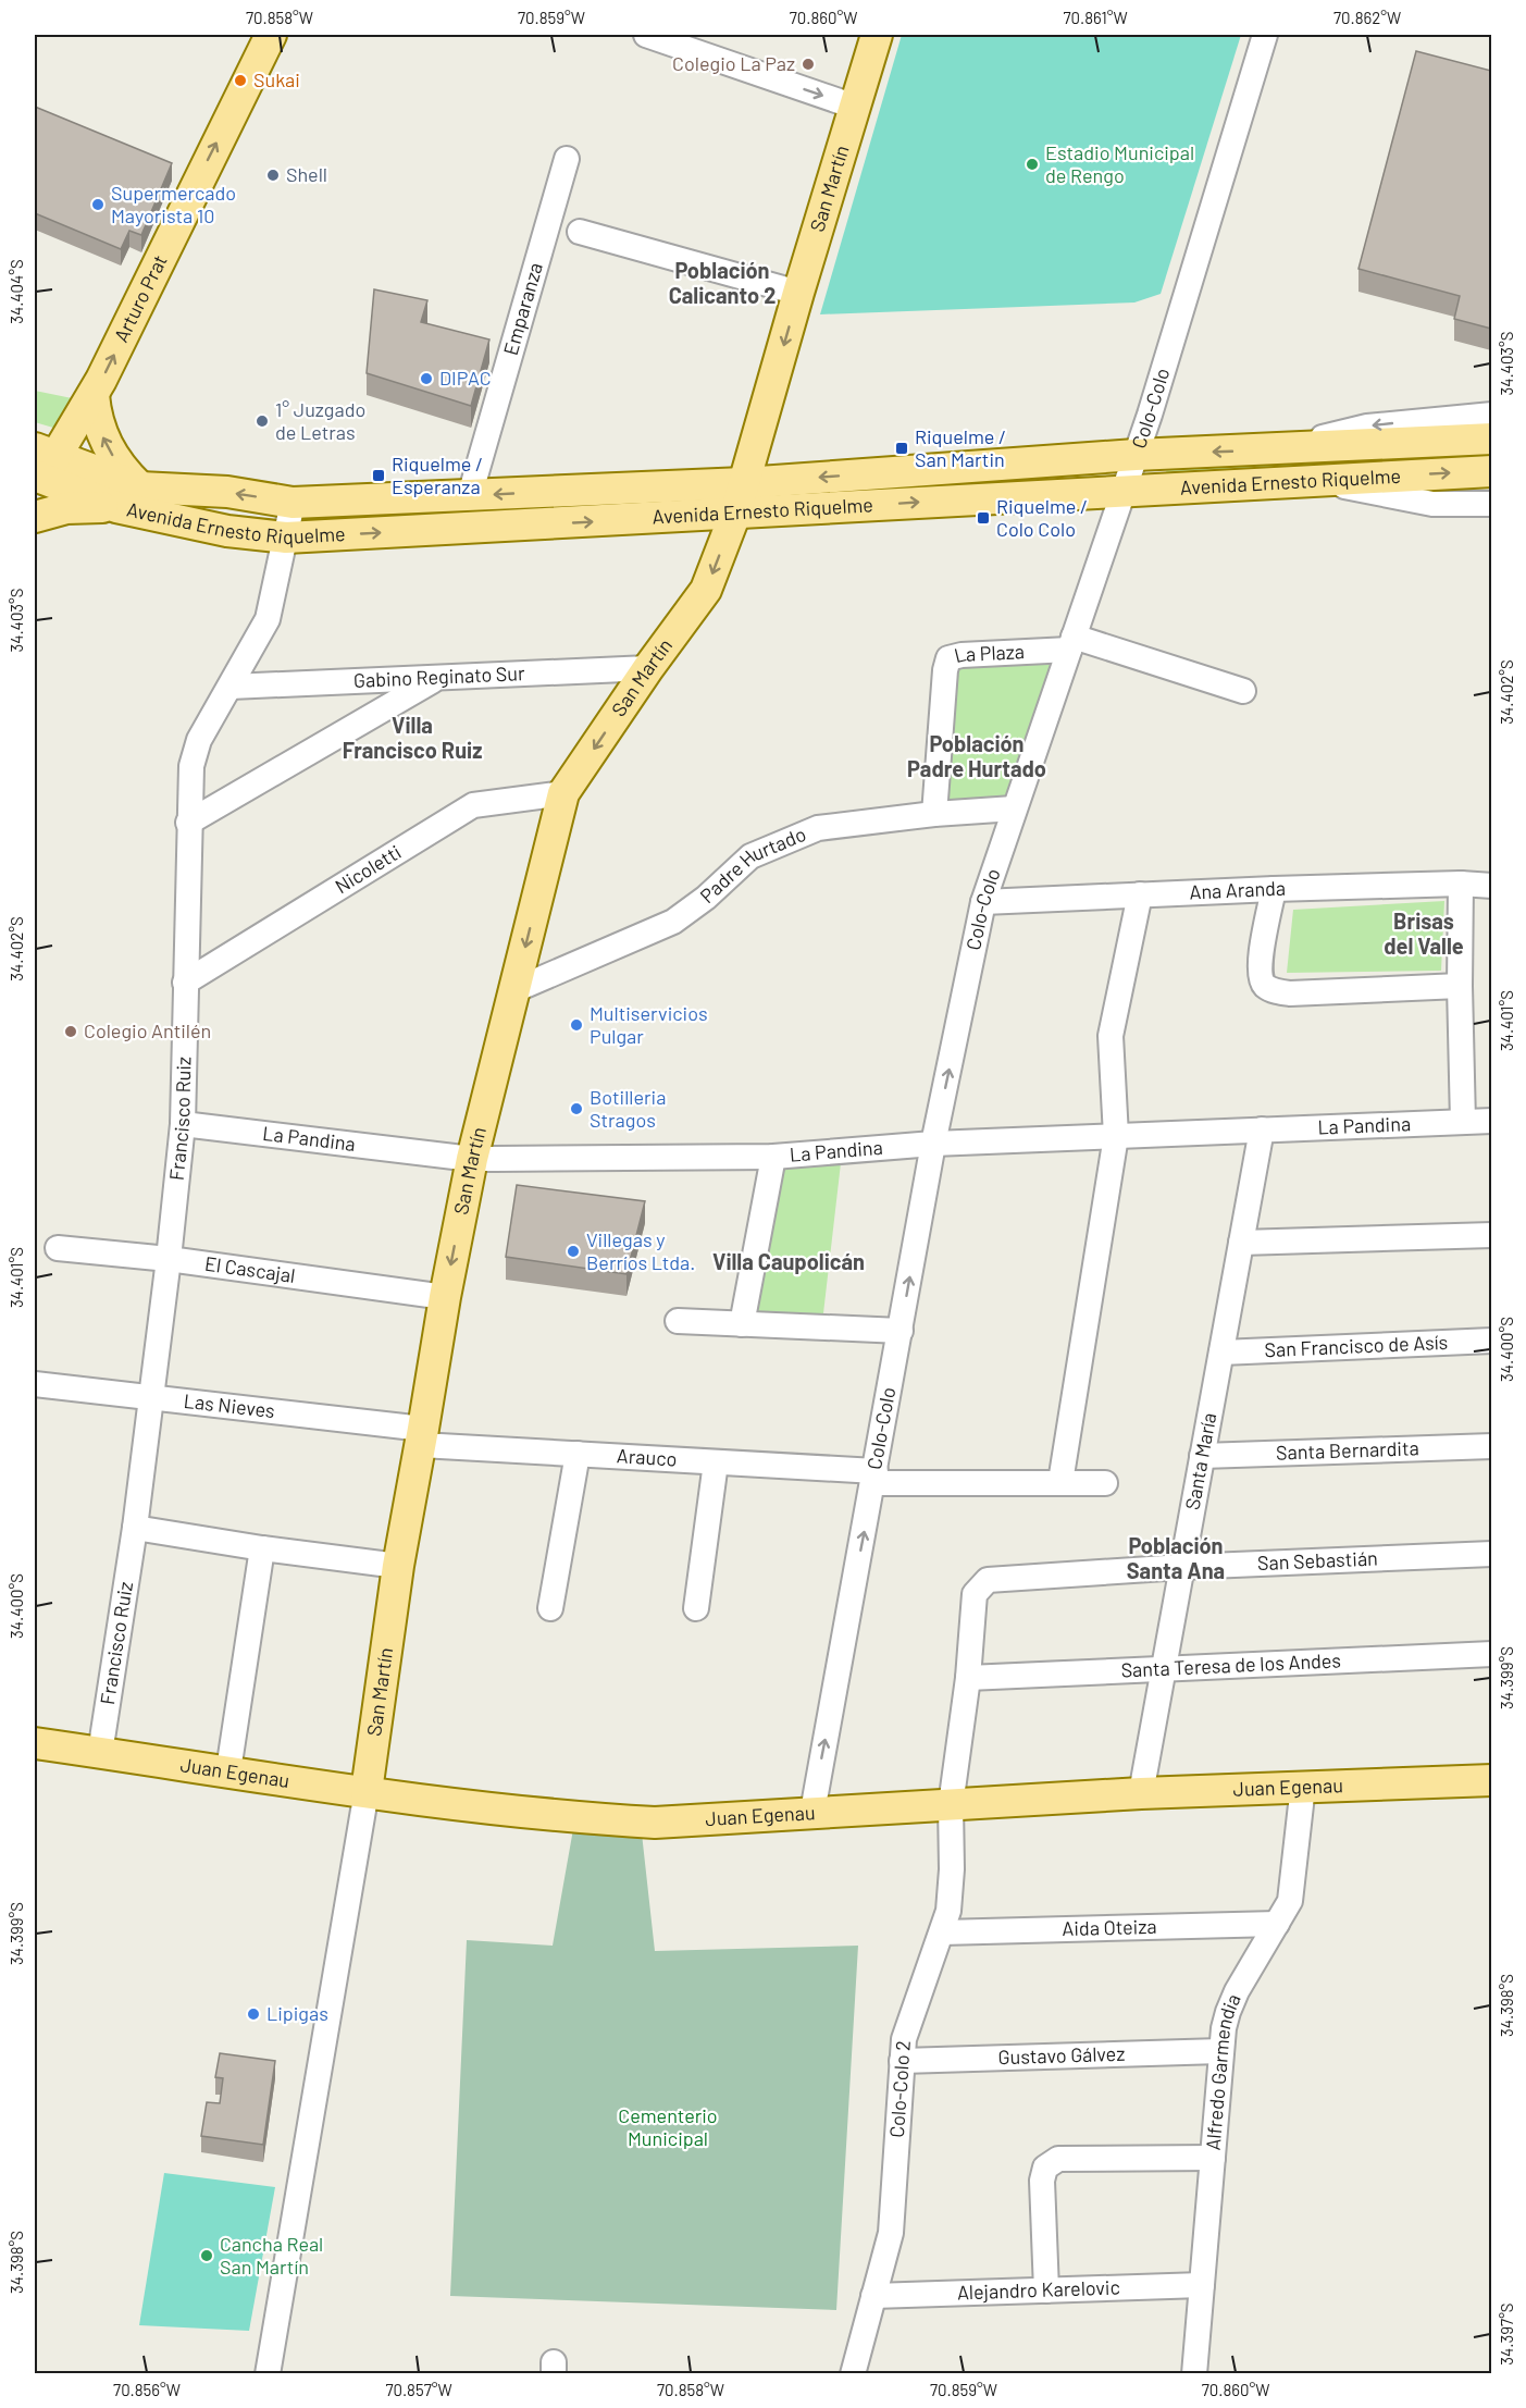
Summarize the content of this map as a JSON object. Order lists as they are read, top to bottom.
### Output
{
  "streets": {
    "main road": [
      "San Martín",
      "Arturo Prat",
      "Avenida Ernesto Riquelme",
      "Juan Egenau"
    ],
    "street": [
      "Emparanza",
      "Colo-Colo",
      "La Plaza",
      "Gabino Reginato Sur",
      "Padre Hurtado",
      "Nicoletti",
      "Ana Aranda",
      "Francisco Ruiz",
      "La Pandina",
      "El Cascajal",
      "San Francisco de Asís",
      "Las Nieves",
      "Santa Bernardita",
      "Arauco",
      "Santa María",
      "San Sebastián",
      "Santa Teresa de los Andes",
      "Aida Oteiza",
      "Gustavo Gálvez",
      "Alfredo Garmendia",
      "Colo-Colo 2",
      "Alejandro Karelovic"
    ]
  },
  "crossings": [
    ["San Martín", "Avenida Ernesto Riquelme"],
    ["San Martín", "Gabino Reginato Sur"],
    ["San Martín", "Padre Hurtado"],
    ["San Martín", "Nicoletti"],
    ["San Martín", "La Pandina"],
    ["San Martín", "El Cascajal"],
    ["San Martín", "Las Nieves"],
    ["San Martín", "Arauco"],
    ["San Martín", "Juan Egenau"],
    ["Arturo Prat", "Avenida Ernesto Riquelme"],
    ["Emparanza", "Avenida Ernesto Riquelme"],
    ["Colo-Colo", "Avenida Ernesto Riquelme"],
    ["Colo-Colo", "La Plaza"],
    ["Colo-Colo", "Padre Hurtado"],
    ["Colo-Colo", "Ana Aranda"],
    ["Colo-Colo", "La Pandina"],
    ["Colo-Colo", "Arauco"],
    ["Colo-Colo", "Juan Egenau"],
    ["Avenida Ernesto Riquelme", "Francisco Ruiz"],
    ["La Plaza", "Padre Hurtado"],
    ["Gabino Reginato Sur", "Francisco Ruiz"],
    ["Nicoletti", "Francisco Ruiz"],
    ["Francisco Ruiz", "La Pandina"],
    ["Francisco Ruiz", "El Cascajal"],
    ["Francisco Ruiz", "Las Nieves"],
    ["Francisco Ruiz", "Juan Egenau"],
    ["La Pandina", "Santa María"],
    ["San Francisco de Asís", "Santa María"],
    ["Las Nieves", "Arauco"],
    ["Santa Bernardita", "Santa María"],
    ["Santa María", "San Sebastián"],
    ["Santa María", "Santa Teresa de los Andes"],
    ["Santa María", "Juan Egenau"],
    ["San Sebastián", "Colo-Colo 2"],
    ["Santa Teresa de los Andes", "Colo-Colo 2"],
    ["Juan Egenau", "Alfredo Garmendia"],
    ["Juan Egenau", "Colo-Colo 2"],
    ["Aida Oteiza", "Alfredo Garmendia"],
    ["Aida Oteiza", "Colo-Colo 2"],
    ["Gustavo Gálvez", "Alfredo Garmendia"],
    ["Gustavo Gálvez", "Colo-Colo 2"],
    ["Alfredo Garmendia", "Alejandro Karelovic"],
    ["Colo-Colo 2", "Alejandro Karelovic"]
  ],
  "one_way": ["San Martín", "Arturo Prat"],
  "districts": [
    "Población Calicanto 2",
    "Villa Francisco Ruiz",
    "Población Padre Hurtado",
    "Brisas del Valle",
    "Villa Caupolicán",
    "Población Santa Ana"
  ],
  "parks": ["Cementerio Municipal"],
  "places": {
    "other": [
      "Colegio La Paz",
      "Sukai",
      "Estadio Municipal de Rengo",
      "Shell",
      "Supermercado Mayorista 10",
      "DIPAC",
      "1° Juzgado de Letras",
      "Multiservicios Pulgar",
      "Colegio Antilén",
      "Botilleria Stragos",
      "Villegas y Berríos Ltda.",
      "Lipigas",
      "Cancha Real San Martín"
    ],
    "transit": ["Riquelme / San Martin", "Riquelme / Esperanza", "Riquelme / Colo Colo"]
  },
  "coordinates": [
    "70.858°W",
    "70.859°W",
    "70.860°W",
    "70.861°W",
    "70.862°W",
    "34.404°S",
    "34.403°S",
    "34.402°S",
    "34.401°S",
    "34.400°S",
    "34.399°S",
    "34.398°S",
    "34.397°S",
    "70.856°W",
    "70.857°W"
  ]
}
